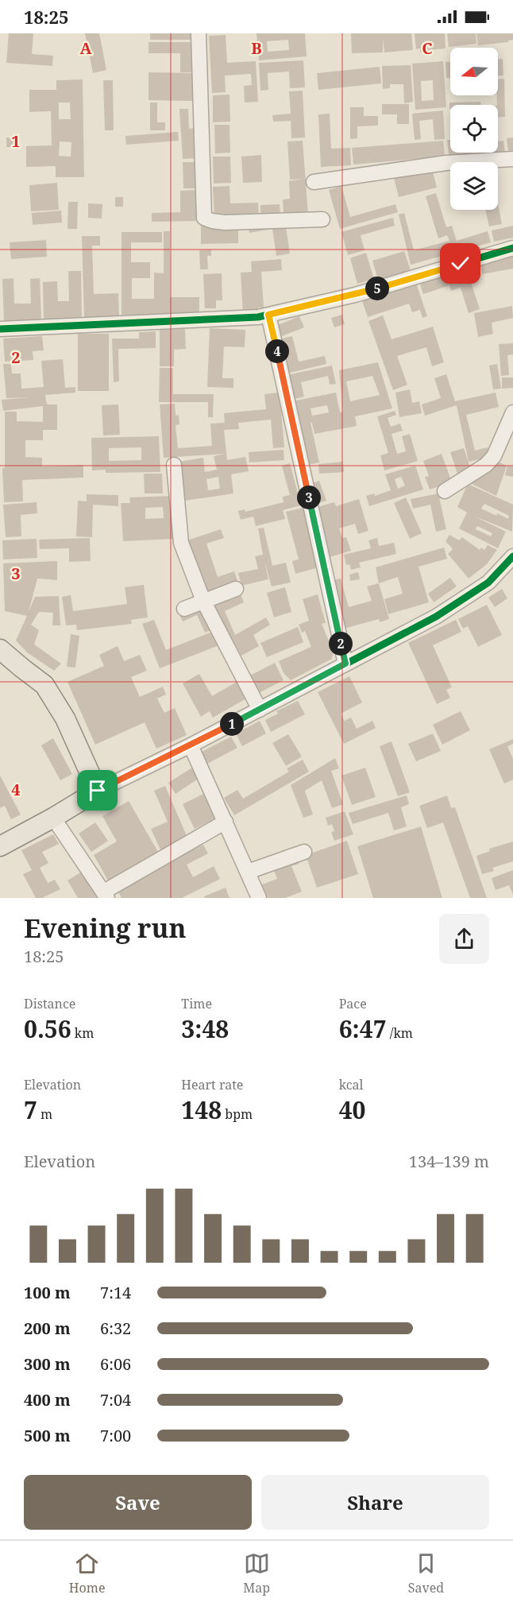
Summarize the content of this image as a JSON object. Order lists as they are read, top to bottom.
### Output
{
  "north": "left",
  "page": {
    "status": "18:25",
    "pins": [
      "5",
      "4",
      "3",
      "2",
      "1"
    ],
    "heading": ["Evening run", "18:25"],
    "stats": [
      ["Distance", "0.56 km"],
      ["Time", "3:48"],
      ["Pace", "6:47 /km"],
      ["Elevation", "7 m"],
      ["Heart rate", "148 bpm"],
      ["kcal", "40"]
    ],
    "chart": ["Elevation", "134–139 m"],
    "list": [
      {
        "name": "100 m",
        "note": "7:14"
      },
      {
        "name": "200 m",
        "note": "6:32"
      },
      {
        "name": "300 m",
        "note": "6:06"
      },
      {
        "name": "400 m",
        "note": "7:04"
      },
      {
        "name": "500 m",
        "note": "7:00"
      }
    ],
    "buttons": ["Save", "Share"],
    "tabs": ["Home", "Map", "Saved"]
  },
  "grid": {
    "columns": ["A", "B", "C"],
    "rows": [
      "1",
      "2",
      "3",
      "4"
    ]
  }
}
